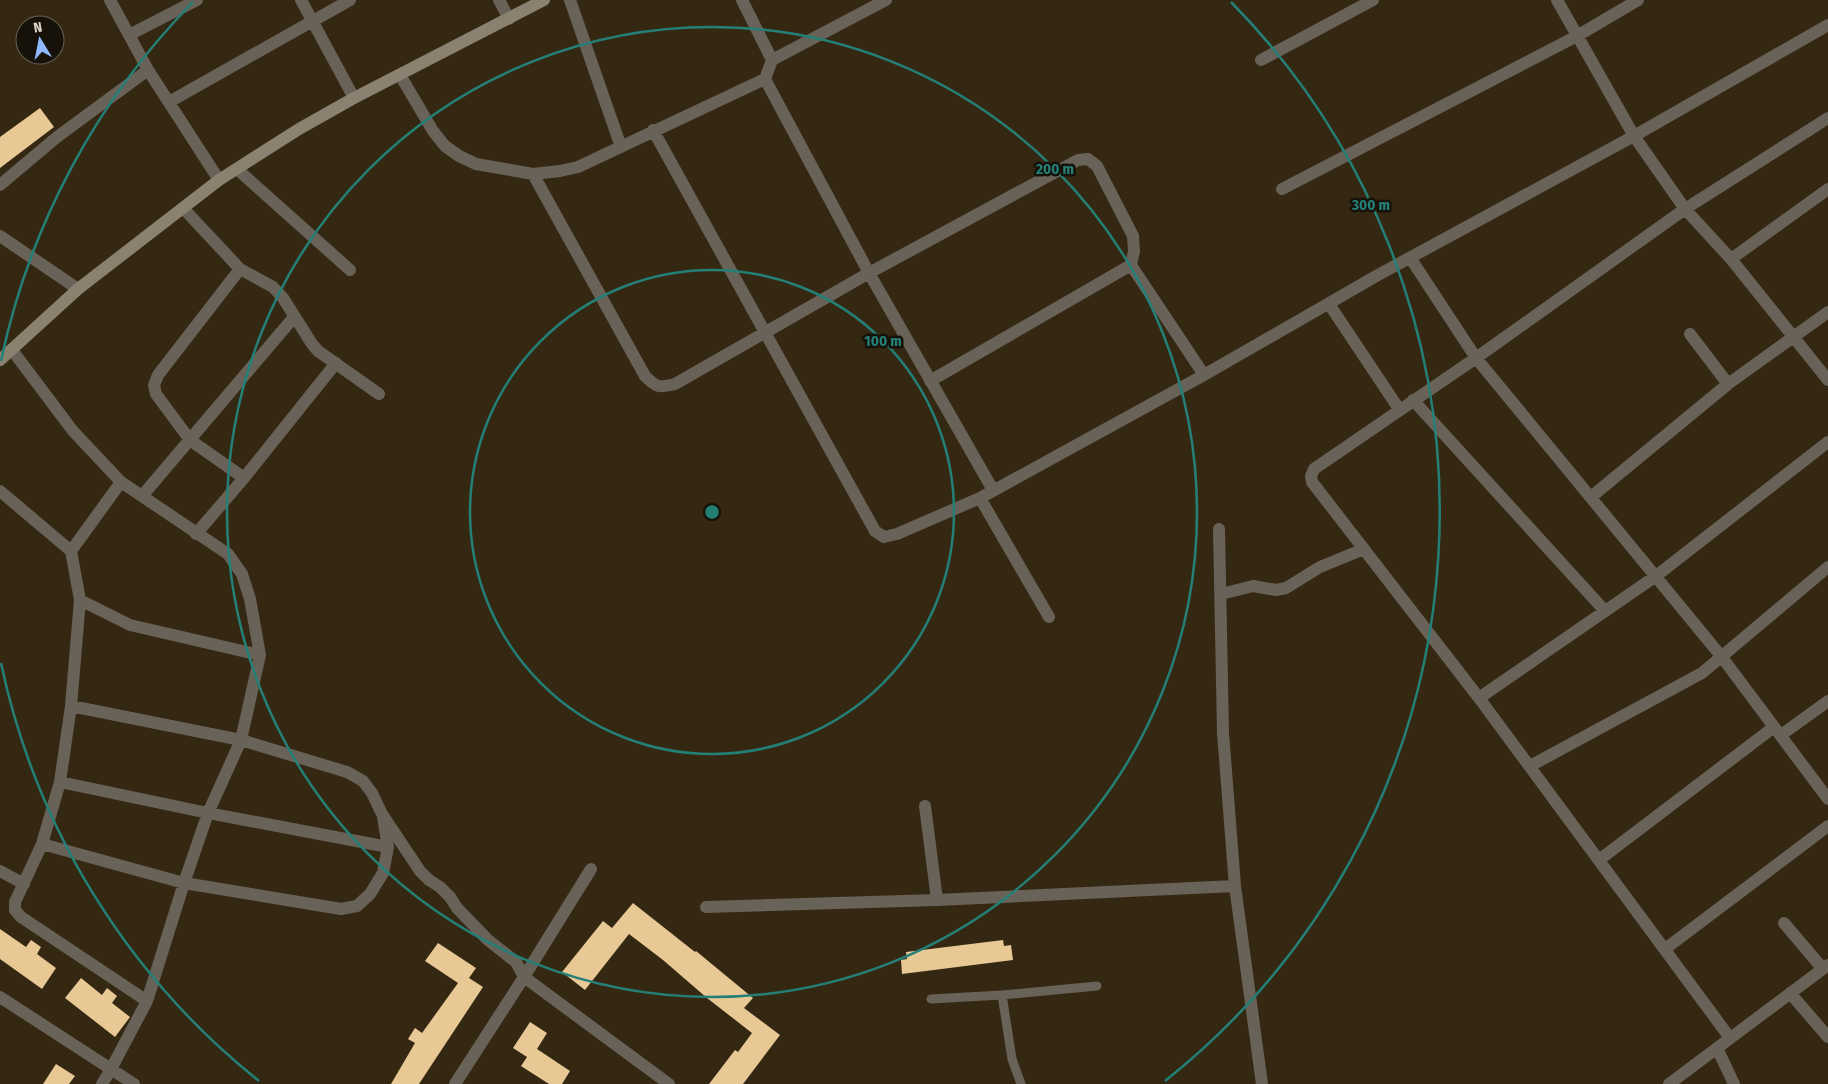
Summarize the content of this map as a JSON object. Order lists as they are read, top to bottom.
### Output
{
  "north": "top",
  "rings": ["200 m", "300 m", "100 m"]
}
